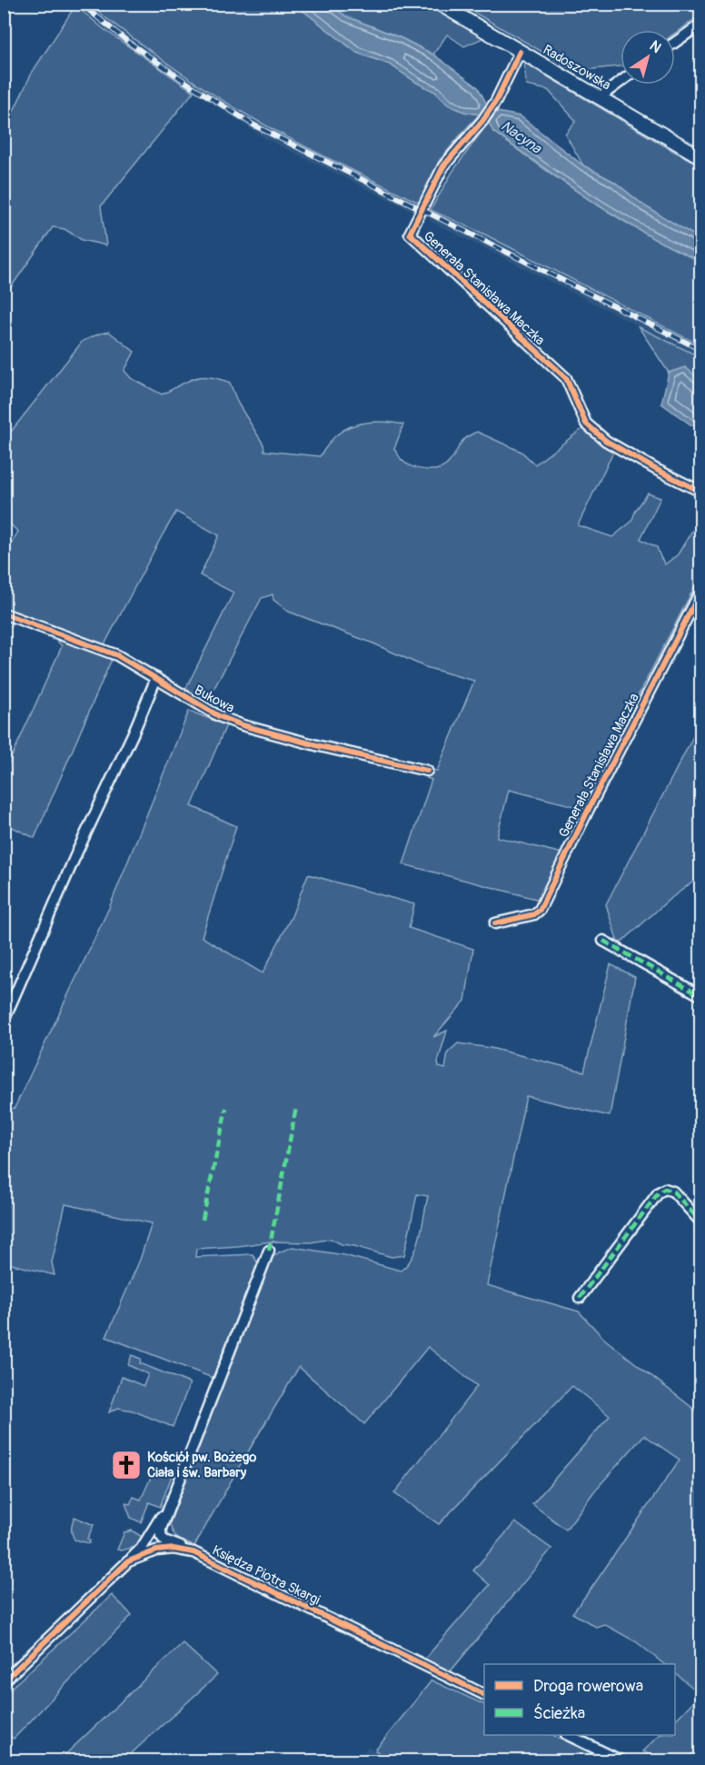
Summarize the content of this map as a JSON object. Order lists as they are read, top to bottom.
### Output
{
  "streets": {
    "street": [
      "Radoszowska",
      "Generała Stanisława Maczka",
      "Bukowa",
      "Księdza Piotra Skargi"
    ]
  },
  "crossings": [
    ["Radoszowska", "Generała Stanisława Maczka"]
  ],
  "water": ["Nacyna"],
  "places": {
    "church": ["Kościół pw. Bożego Ciała i św. Barbary"]
  },
  "legend": ["Droga rowerowa", "Ścieżka"],
  "north": "top right"
}
